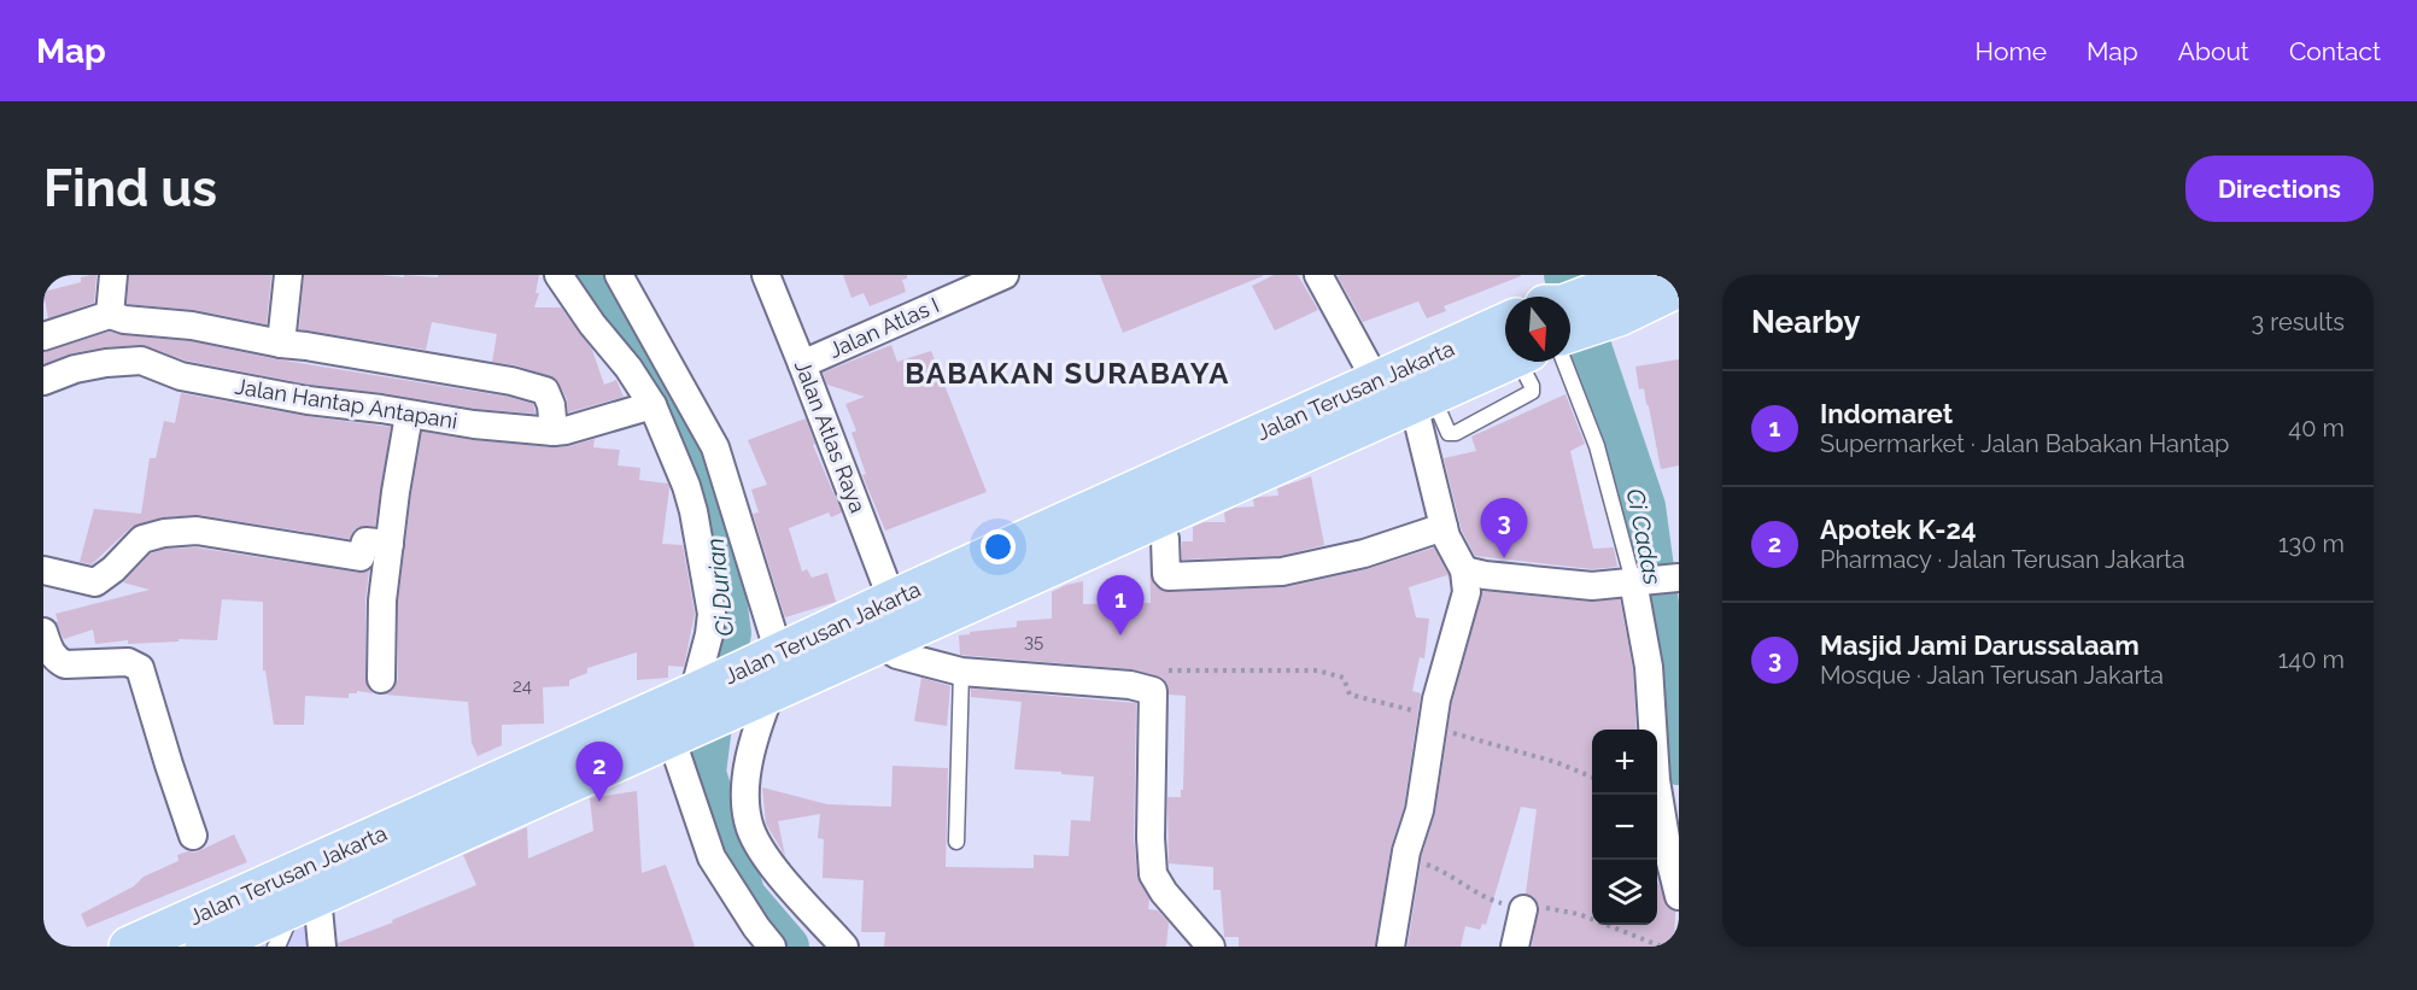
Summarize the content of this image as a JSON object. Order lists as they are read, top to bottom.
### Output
{
  "streets": {
    "main road": ["Jalan Terusan Jakarta"],
    "street": ["Jalan Atlas I", "Jalan Hantap Antapani", "Jalan Atlas Raya"]
  },
  "crossings": [
    ["Jalan Atlas I", "Jalan Atlas Raya"],
    ["Jalan Terusan Jakarta", "Jalan Atlas Raya"]
  ],
  "districts": ["BABAKAN SURABAYA"],
  "water": ["Ci Cadas", "Ci Durian"],
  "house_numbers": ["35", "24"],
  "north": "bottom",
  "page": {
    "header": "Map",
    "nav": [
      "Home",
      "Map",
      "About",
      "Contact"
    ],
    "buttons": "Directions",
    "title": "Find us",
    "heading": ["Nearby", "3 results"],
    "list": [
      {
        "mark": "1",
        "name": "Indomaret",
        "note": "Supermarket · Jalan Babakan Hantap",
        "value": "40 m"
      },
      {
        "mark": "2",
        "name": "Apotek K-24",
        "note": "Pharmacy · Jalan Terusan Jakarta",
        "value": "130 m"
      },
      {
        "mark": "3",
        "name": "Masjid Jami Darussalaam",
        "note": "Mosque · Jalan Terusan Jakarta",
        "value": "140 m"
      }
    ],
    "pins": ["3", "1", "2"],
    "map_buttons": ["+", "−"]
  }
}
